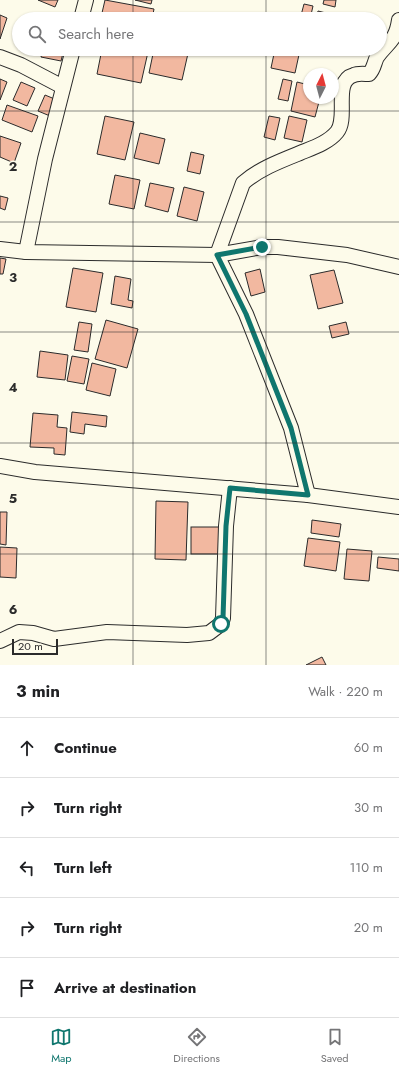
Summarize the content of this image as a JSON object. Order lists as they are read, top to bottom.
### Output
{
  "scale_bar": "20 m",
  "north": "top",
  "page": {
    "search": "Search here",
    "scale": "20 m",
    "heading": ["3 min", "Walk · 220 m"],
    "list": [
      ["Continue", "60 m"],
      ["Turn right", "30 m"],
      ["Turn left", "110 m"],
      ["Turn right", "20 m"],
      "Arrive at destination"
    ],
    "nav": ["Map", "Directions", "Saved"]
  },
  "grid": {
    "rows": [
      "2",
      "3",
      "4",
      "5",
      "6"
    ]
  }
}
